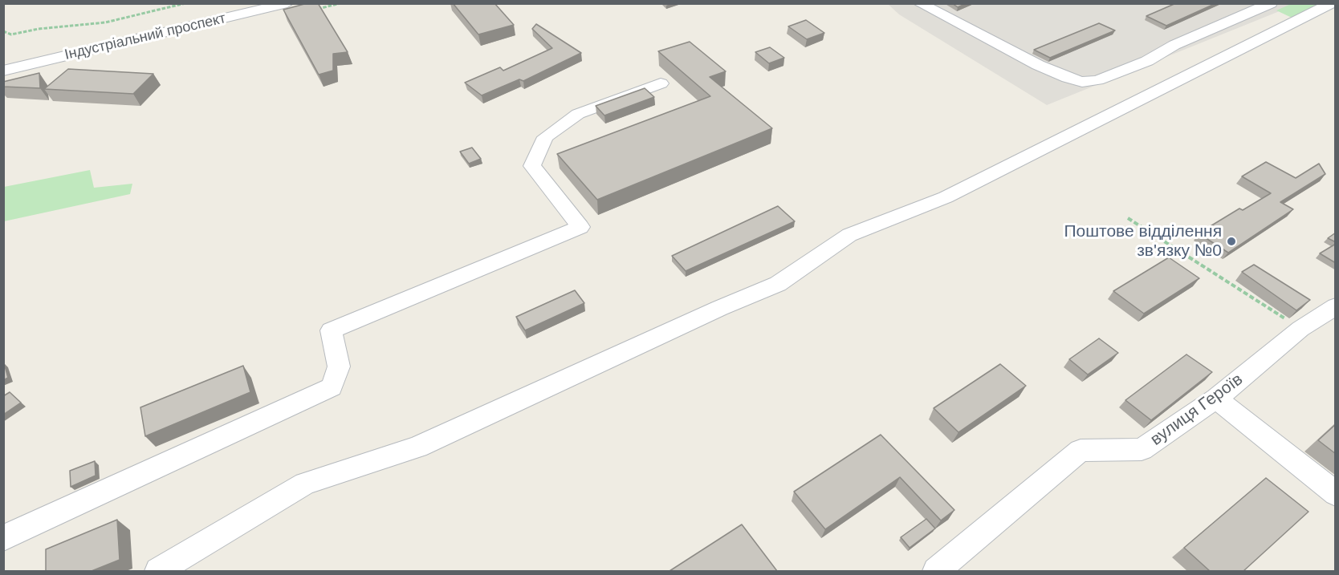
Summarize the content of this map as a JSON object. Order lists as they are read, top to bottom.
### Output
{
  "streets": {
    "street": ["Індустріальний проспект", "вулиця Героїв"]
  },
  "places": ["Поштове відділення зв'язку №0"]
}
